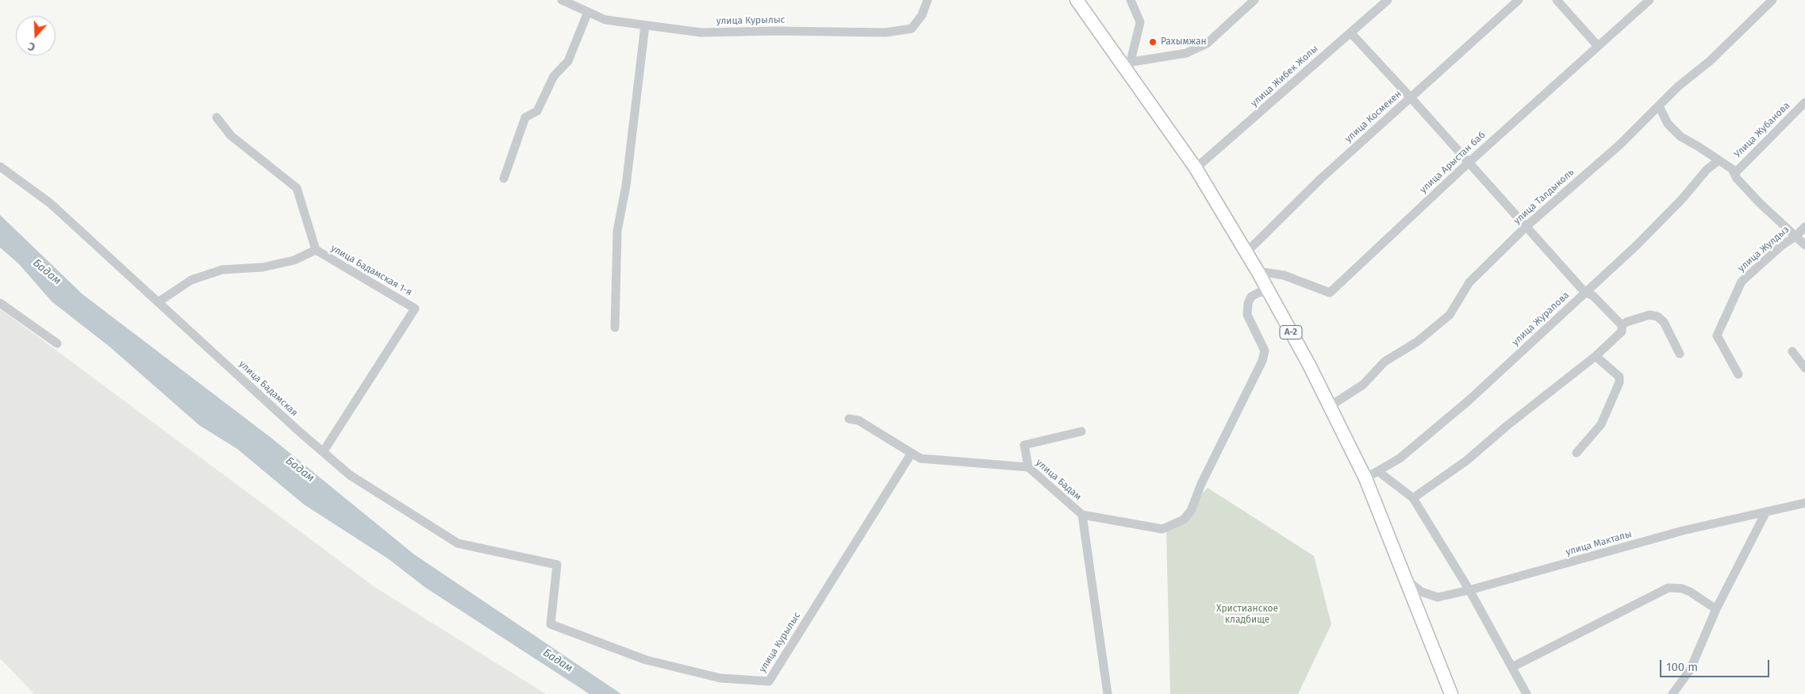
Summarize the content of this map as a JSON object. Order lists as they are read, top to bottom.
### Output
{
  "streets": {
    "highway": ["A-2"],
    "street": [
      "улица Курылыс",
      "улица Жибек Жолы",
      "улица Космекен",
      "Улица Жубанова",
      "улица Арыстан баб",
      "улица Талдыколь",
      "улица Жулдыз",
      "улица Бадамская 1-я",
      "улица Журапова",
      "улица Бадамская",
      "улица Бадам",
      "улица Макталы"
    ]
  },
  "crossings": [
    ["улица Курылыс", "улица Бадамская"],
    ["улица Курылыс", "улица Бадам"],
    ["улица Жибек Жолы", "A-2"],
    ["улица Космекен", "A-2"],
    ["улица Арыстан баб", "A-2"],
    ["улица Талдыколь", "A-2"],
    ["улица Бадамская 1-я", "улица Бадамская"],
    ["улица Журапова", "A-2"],
    ["A-2", "улица Макталы"]
  ],
  "water": ["Бадам"],
  "parks": ["Христианское кладбище"],
  "places": ["Рахымжан"],
  "scale_bar": "100 m",
  "north": "bottom"
}
